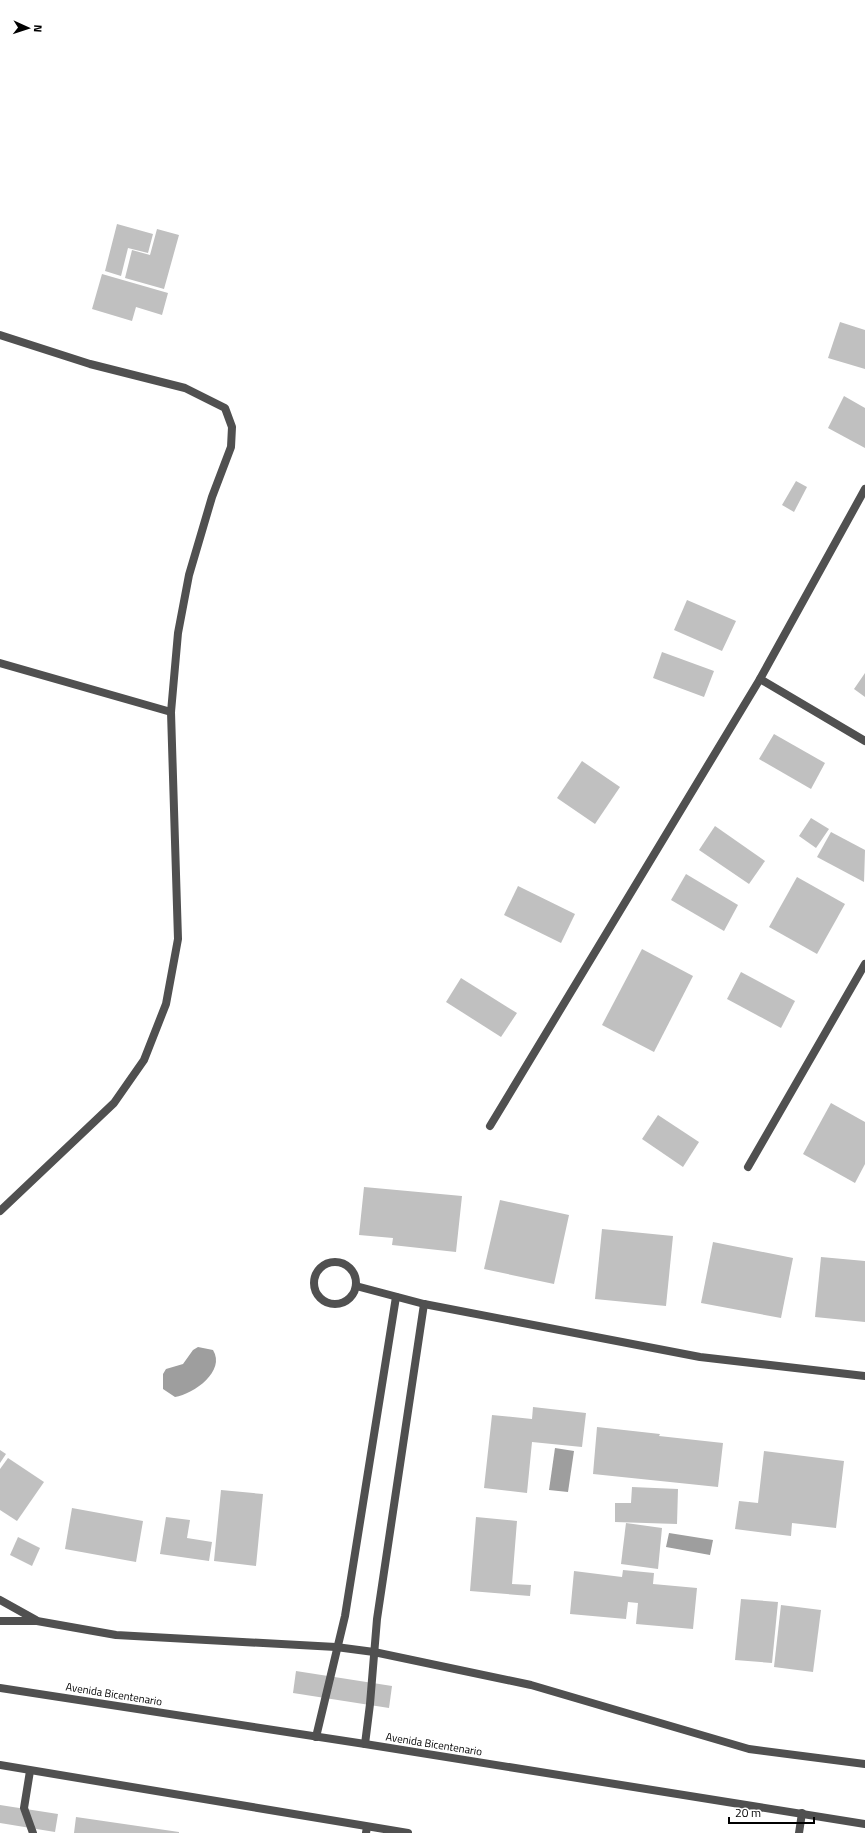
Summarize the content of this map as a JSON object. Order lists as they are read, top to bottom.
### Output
{
  "streets": {
    "street": ["Avenida Bicentenario"]
  },
  "scale_bar": "20 m",
  "north": "right"
}
